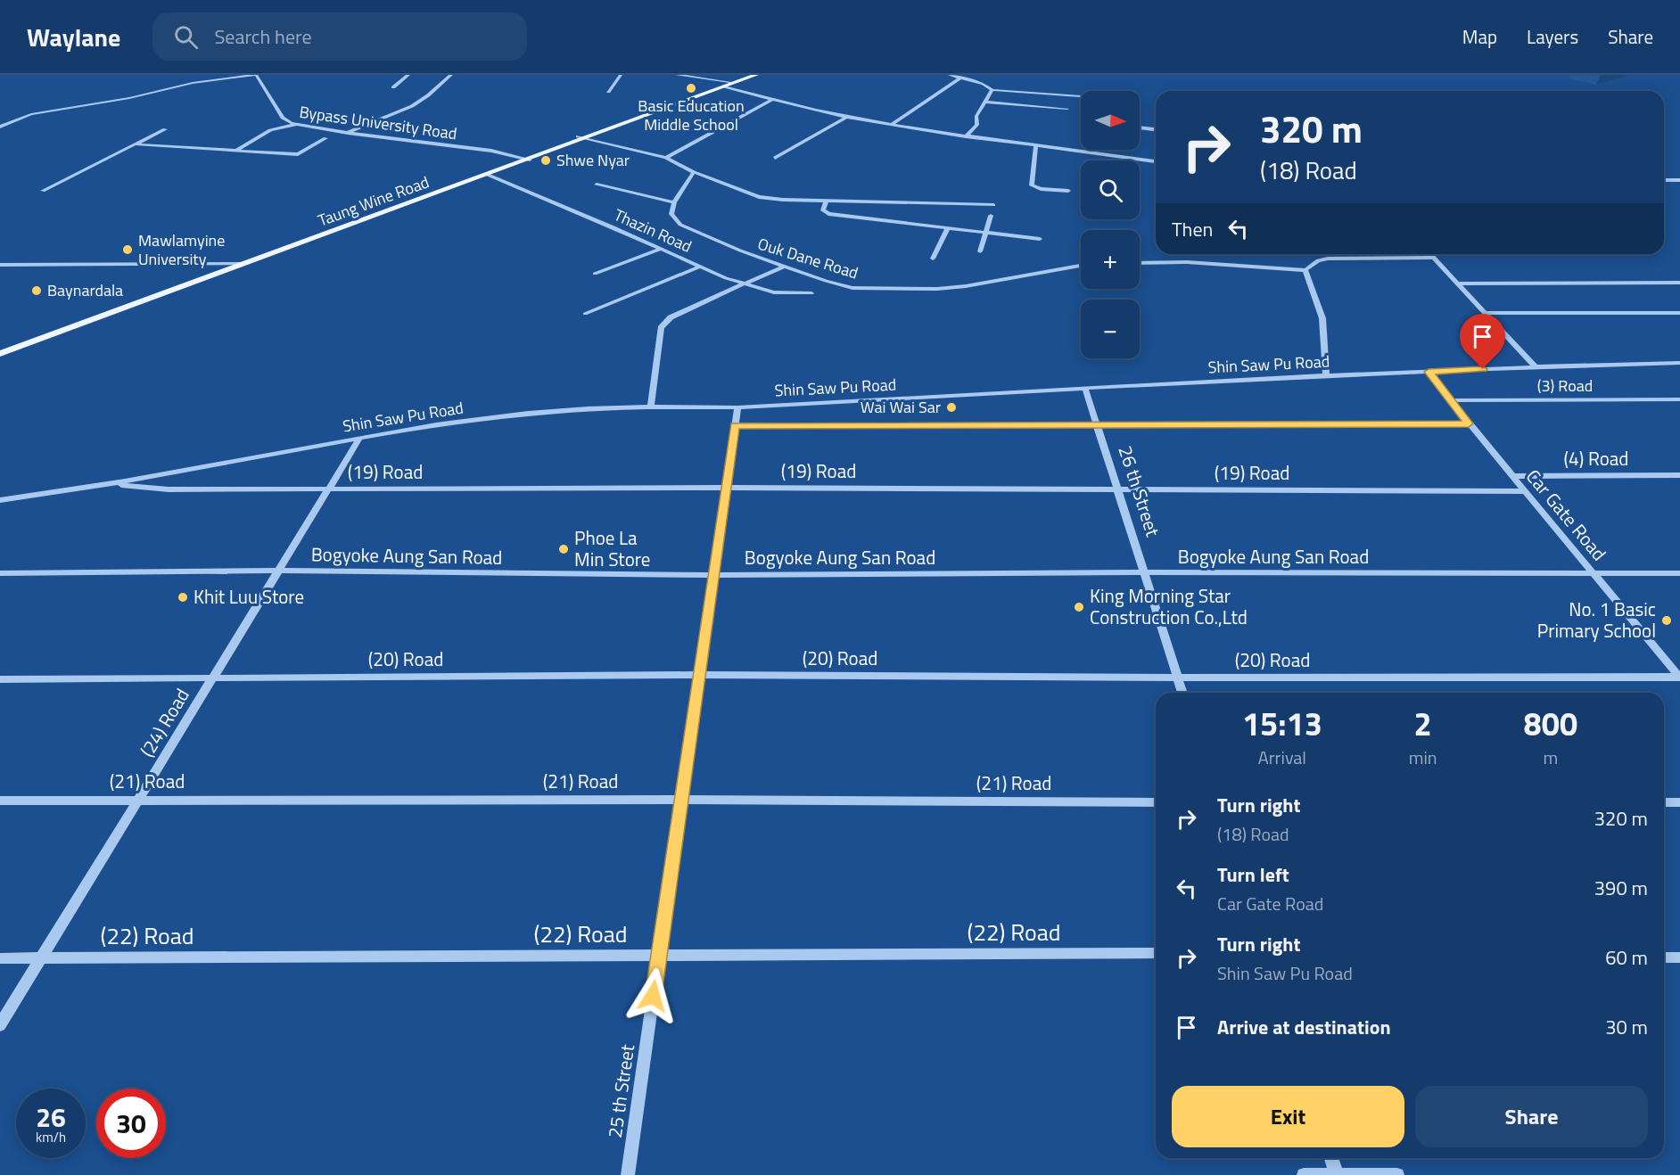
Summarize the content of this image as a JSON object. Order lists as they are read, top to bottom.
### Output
{
  "streets": {
    "main road": ["Taung Wine Road"],
    "street": [
      "Bypass University Road",
      "Thazin Road",
      "Ouk Dane Road",
      "Shin Saw Pu Road",
      "(3) Road",
      "(4) Road",
      "(19) Road",
      "26 th Street",
      "Car Gate Road",
      "Bogyoke Aung San Road",
      "(20) Road",
      "(24) Road",
      "(21) Road",
      "(22) Road",
      "25 th Street"
    ]
  },
  "crossings": [
    ["Bypass University Road", "Taung Wine Road"],
    ["Taung Wine Road", "Thazin Road"],
    ["Shin Saw Pu Road", "(19) Road"],
    ["Shin Saw Pu Road", "26 th Street"],
    ["Shin Saw Pu Road", "Car Gate Road"],
    ["Shin Saw Pu Road", "(24) Road"],
    ["Shin Saw Pu Road", "25 th Street"],
    ["(3) Road", "Car Gate Road"],
    ["(4) Road", "Car Gate Road"],
    ["(19) Road", "26 th Street"],
    ["(19) Road", "Car Gate Road"],
    ["(19) Road", "(24) Road"],
    ["(19) Road", "25 th Street"],
    ["26 th Street", "Bogyoke Aung San Road"],
    ["26 th Street", "(20) Road"],
    ["Car Gate Road", "Bogyoke Aung San Road"],
    ["Car Gate Road", "(20) Road"],
    ["Bogyoke Aung San Road", "(24) Road"],
    ["Bogyoke Aung San Road", "25 th Street"],
    ["(20) Road", "(24) Road"],
    ["(20) Road", "25 th Street"],
    ["(24) Road", "(21) Road"],
    ["(24) Road", "(22) Road"],
    ["(21) Road", "25 th Street"],
    ["(22) Road", "25 th Street"]
  ],
  "places": [
    "Basic Education Middle School",
    "Shwe Nyar",
    "Mawlamyine University",
    "Baynardala",
    "Wai Wai Sar",
    "Phoe La Min Store",
    "Khit Luu Store",
    "King Morning Star Construction Co.,Ltd",
    "No. 1 Basic Primary School"
  ],
  "north": "right",
  "page": {
    "header": "Waylane",
    "search": "Search here",
    "nav": ["Map", "Layers", "Share"],
    "map_buttons": ["+", "−"],
    "turn": ["320 m", "(18) Road"],
    "then": "Then",
    "eta": [
      "15:13",
      "Arrival",
      "2",
      "min",
      "800",
      "m"
    ],
    "list": [
      {
        "name": "Turn right",
        "note": "(18) Road",
        "value": "320 m"
      },
      {
        "name": "Turn left",
        "note": "Car Gate Road",
        "value": "390 m"
      },
      {
        "name": "Turn right",
        "note": "Shin Saw Pu Road",
        "value": "60 m"
      },
      {
        "name": "Arrive at destination",
        "value": "30 m"
      }
    ],
    "buttons": ["Exit", "Share"],
    "speed": "26 km/h",
    "limit": "30"
  }
}
